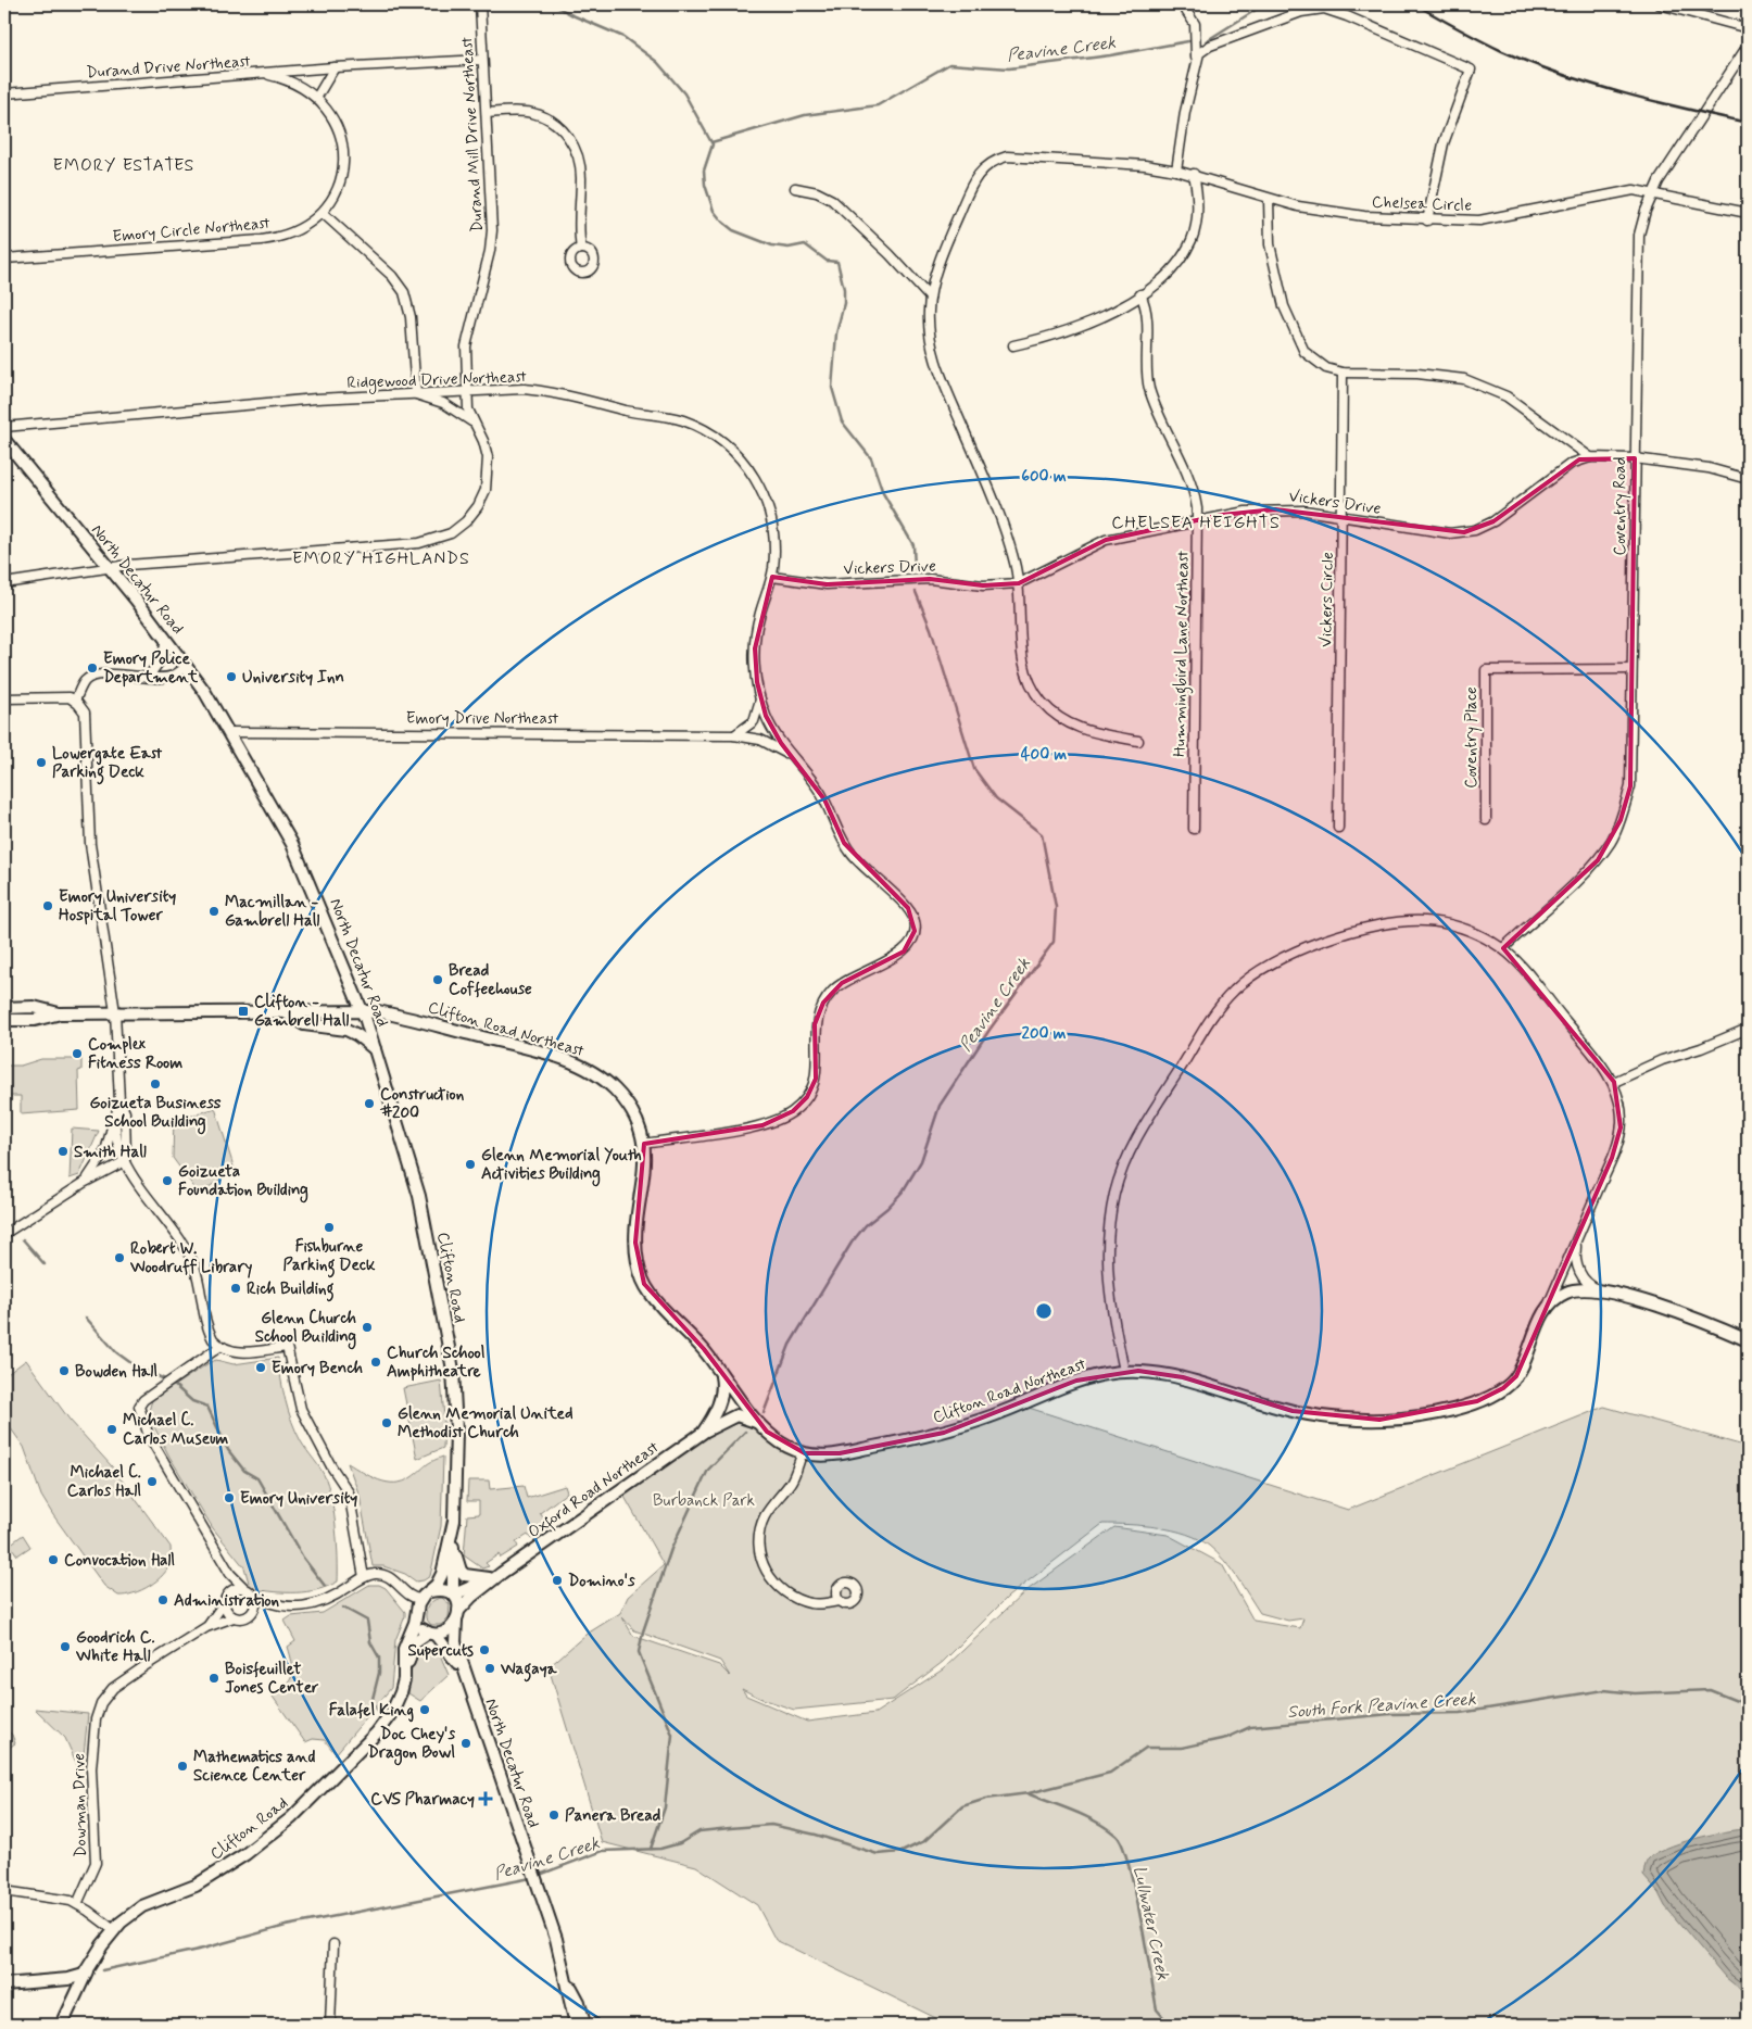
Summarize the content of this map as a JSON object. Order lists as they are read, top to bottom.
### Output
{
  "streets": {
    "main road": [
      "North Decatur Road",
      "Clifton Road Northeast",
      "Clifton Road",
      "Oxford Road Northeast"
    ],
    "street": [
      "Durand Drive Northeast",
      "Durand Mill Drive Northeast",
      "Chelsea Circle",
      "Emory Circle Northeast",
      "Ridgewood Drive Northeast",
      "Vickers Drive",
      "Coventry Road",
      "Vickers Circle",
      "Hummingbird Lane Northeast",
      "Emory Drive Northeast",
      "Coventry Place",
      "Dowman Drive"
    ]
  },
  "crossings": [
    ["Durand Drive Northeast", "Durand Mill Drive Northeast"],
    ["Durand Drive Northeast", "Emory Circle Northeast"],
    ["Durand Mill Drive Northeast", "Ridgewood Drive Northeast"],
    ["Chelsea Circle", "Vickers Drive"],
    ["Chelsea Circle", "Coventry Road"],
    ["Ridgewood Drive Northeast", "Vickers Drive"],
    ["Ridgewood Drive Northeast", "Emory Drive Northeast"],
    ["Ridgewood Drive Northeast", "Clifton Road Northeast"],
    ["Vickers Drive", "Vickers Circle"],
    ["Vickers Drive", "Hummingbird Lane Northeast"],
    ["Coventry Road", "Coventry Place"],
    ["North Decatur Road", "Emory Drive Northeast"],
    ["North Decatur Road", "Clifton Road Northeast"],
    ["North Decatur Road", "Clifton Road"],
    ["North Decatur Road", "Oxford Road Northeast"],
    ["Clifton Road Northeast", "Oxford Road Northeast"],
    ["Clifton Road", "Oxford Road Northeast"]
  ],
  "districts": ["EMORY ESTATES", "CHELSEA HEIGHTS", "EMORY HIGHLANDS"],
  "water": ["Peavine Creek", "South Fork Peavine Creek", "Lullwater Creek"],
  "parks": ["Burbanck Park"],
  "places": {
    "other": [
      "Emory Police Department",
      "University Inn",
      "Lowergate East Parking Deck",
      "Emory University Hospital Tower",
      "Macmillan - Gambrell Hall",
      "Bread Coffeehouse",
      "Complex Fitness Room",
      "Goizueta Business School Building",
      "Construction #200",
      "Smith Hall",
      "Glenn Memorial Youth Activities Building",
      "Goizueta Foundation Building",
      "Fishburne Parking Deck",
      "Robert W. Woodruff Library",
      "Rich Building",
      "Glenn Church School Building",
      "Church School Amphitheatre",
      "Emory Bench",
      "Bowden Hall",
      "Glenn Memorial United Methodist Church",
      "Michael C. Carlos Museum",
      "Michael C. Carlos Hall",
      "Emory University",
      "Convocation Hall",
      "Domino's",
      "Administration",
      "Goodrich C. White Hall",
      "Supercuts",
      "Wagaya",
      "Boisfeuillet Jones Center",
      "Falafel King",
      "Doc Chey's Dragon Bowl",
      "Mathematics and Science Center",
      "Panera Bread"
    ],
    "transit": ["Clifton - Gambrell Hall"],
    "health": ["CVS Pharmacy"]
  },
  "rings": ["600 m", "400 m", "200 m"]
}
